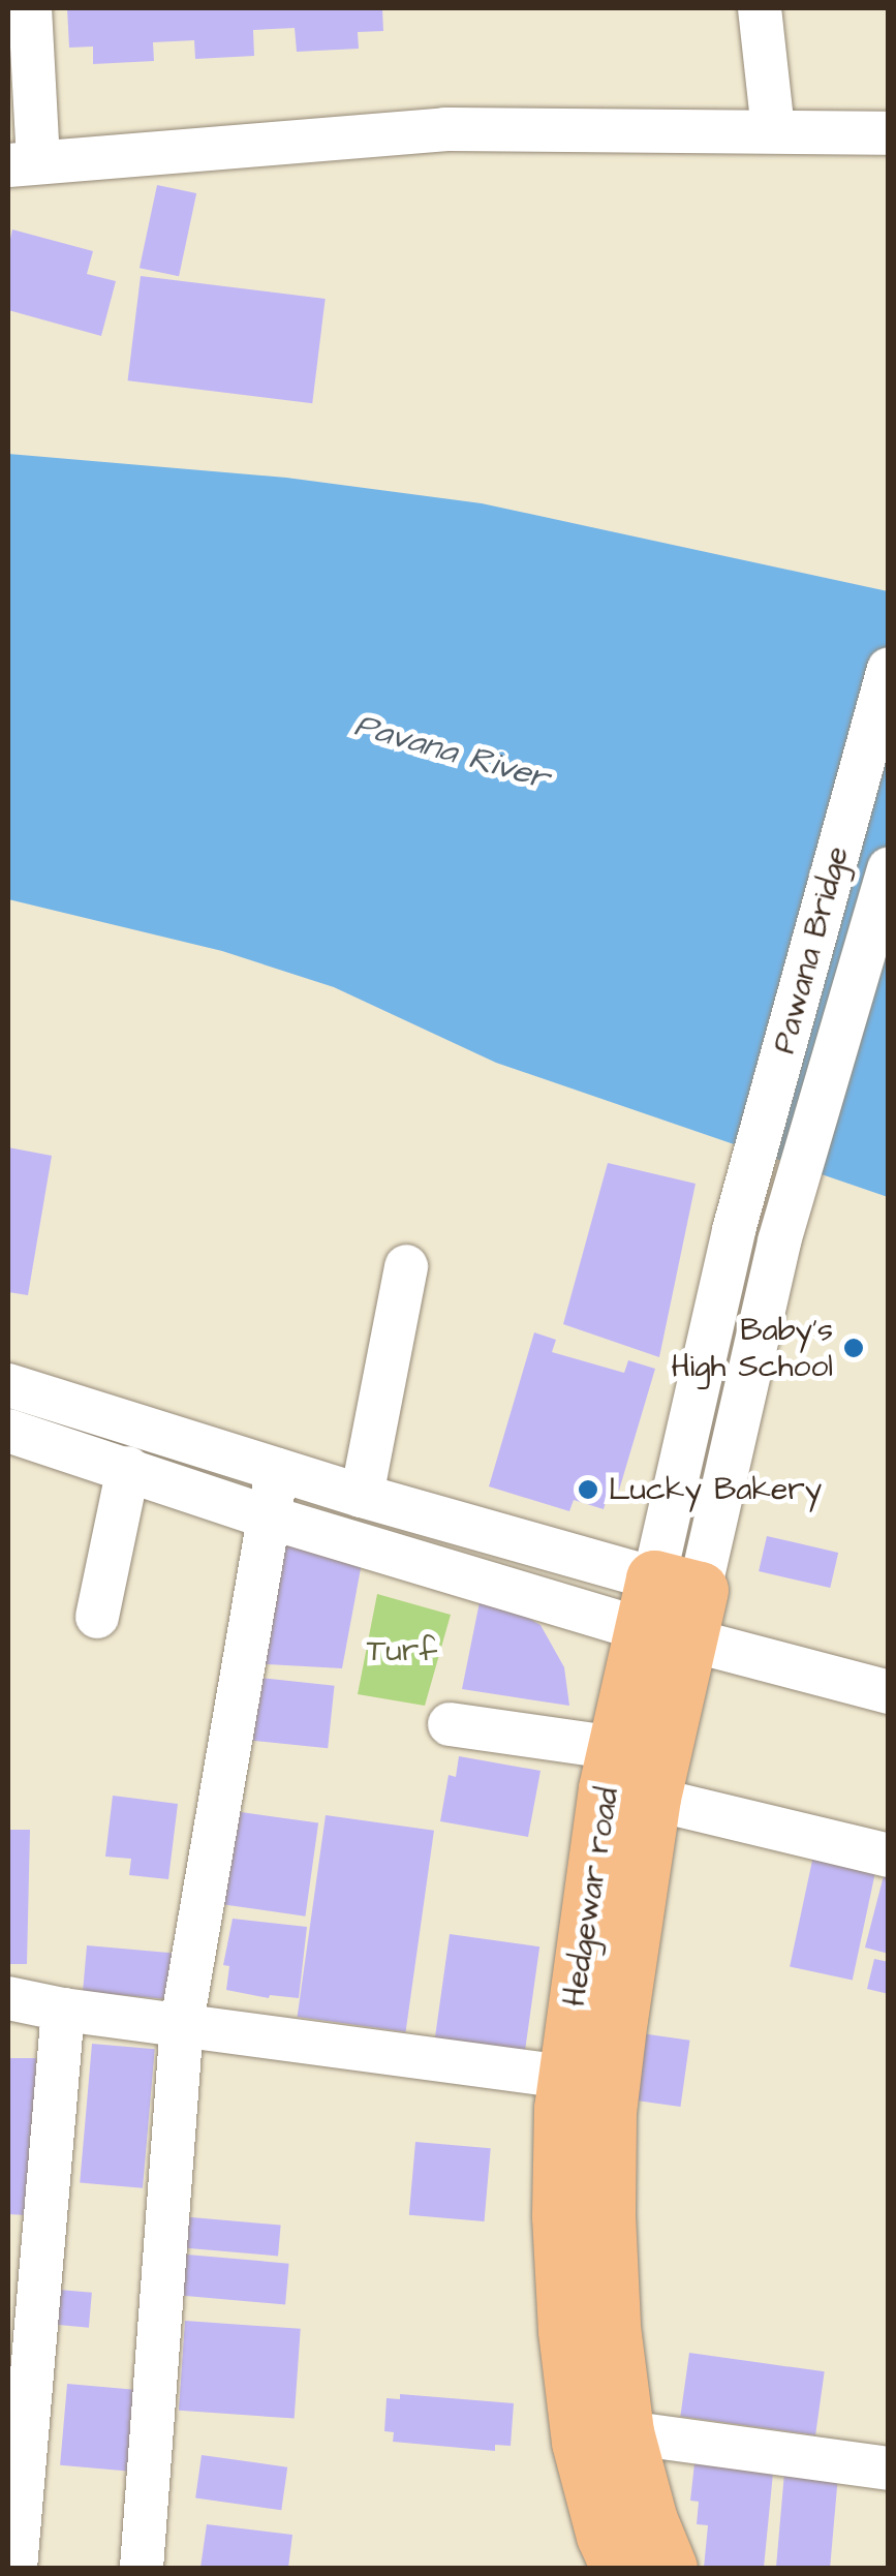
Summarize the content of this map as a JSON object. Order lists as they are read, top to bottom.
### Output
{
  "streets": {
    "main road": ["Hedgewar road"],
    "street": ["Pawana Bridge"]
  },
  "crossings": [
    ["Pawana Bridge", "Hedgewar road"]
  ],
  "water": ["Pavana River"],
  "parks": ["Turf"],
  "places": ["Baby's High School", "Lucky Bakery"]
}
